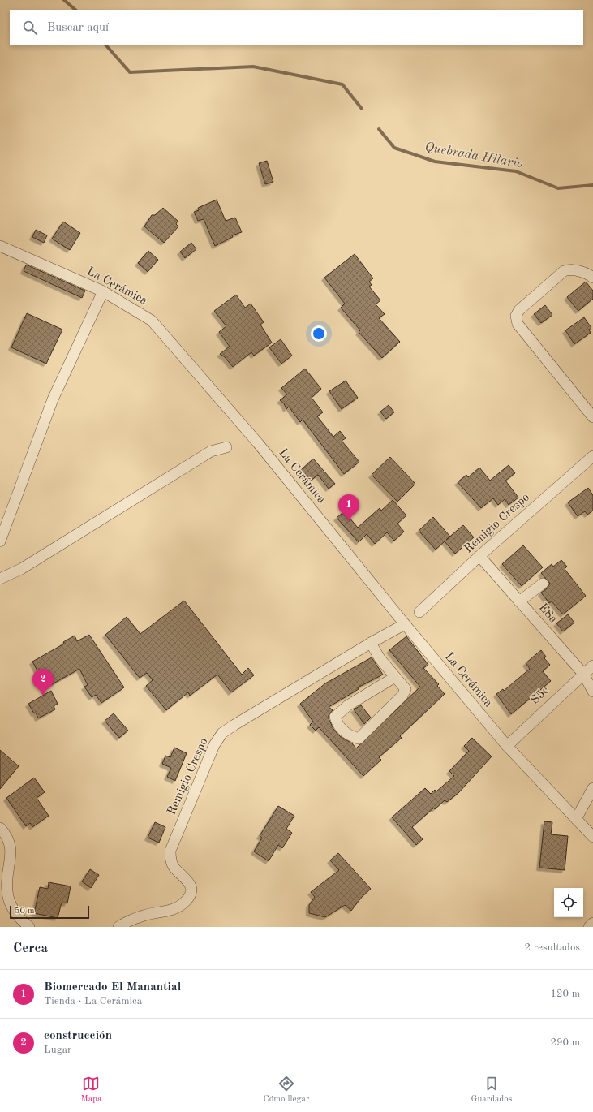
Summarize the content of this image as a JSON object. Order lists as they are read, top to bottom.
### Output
{
  "streets": {
    "street": [
      "La Cerámica",
      "Remigio Crespo",
      "E8a",
      "S5c"
    ]
  },
  "crossings": [
    ["La Cerámica", "Remigio Crespo"],
    ["La Cerámica", "S5c"],
    ["Remigio Crespo", "E8a"],
    ["E8a", "S5c"]
  ],
  "water": ["Quebrada Hilario"],
  "scale_bar": "50 m",
  "page": {
    "search": "Buscar aquí",
    "pins": ["1", "2"],
    "scale": "50 m",
    "heading": ["Cerca", "2 resultados"],
    "list": [
      {
        "mark": "1",
        "name": "Biomercado El Manantial",
        "note": "Tienda · La Cerámica",
        "value": "120 m"
      },
      {
        "mark": "2",
        "name": "construcción",
        "note": "Lugar",
        "value": "290 m"
      }
    ],
    "nav": ["Mapa", "Cómo llegar", "Guardados"]
  }
}
